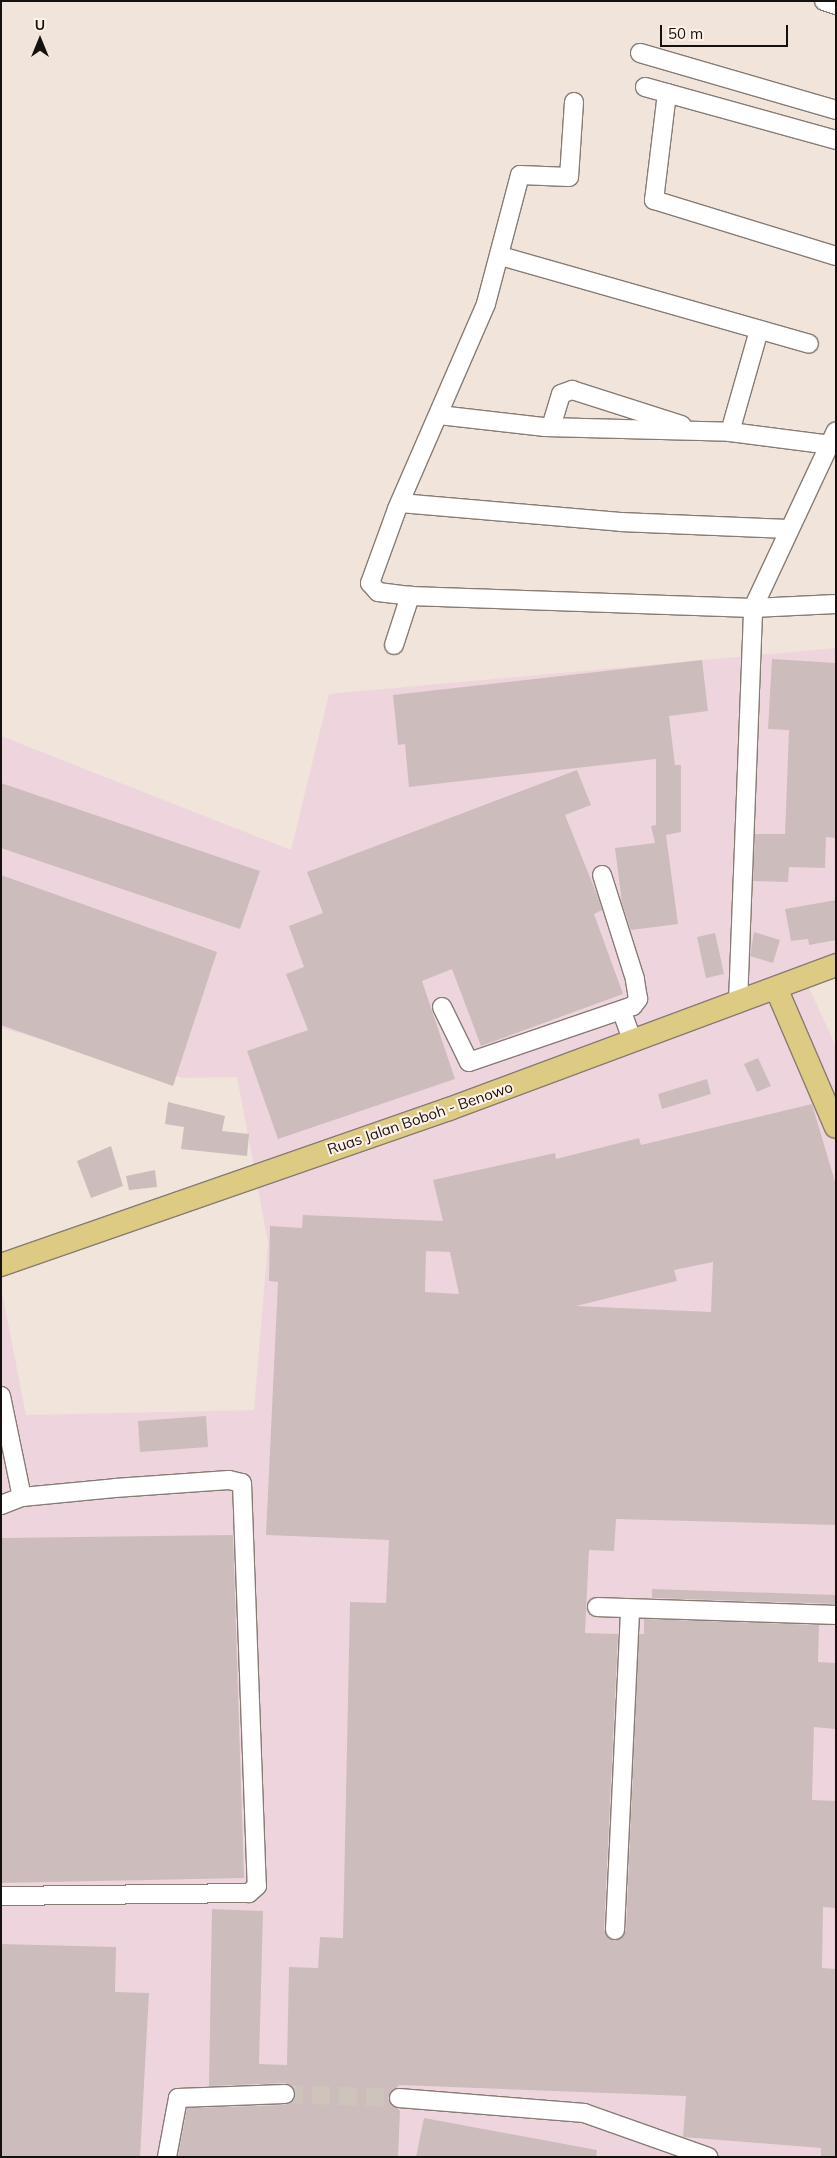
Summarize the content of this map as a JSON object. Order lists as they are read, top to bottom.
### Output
{
  "streets": {
    "main road": ["Ruas Jalan Boboh - Benowo"]
  },
  "scale_bar": "50 m",
  "north": "top"
}
